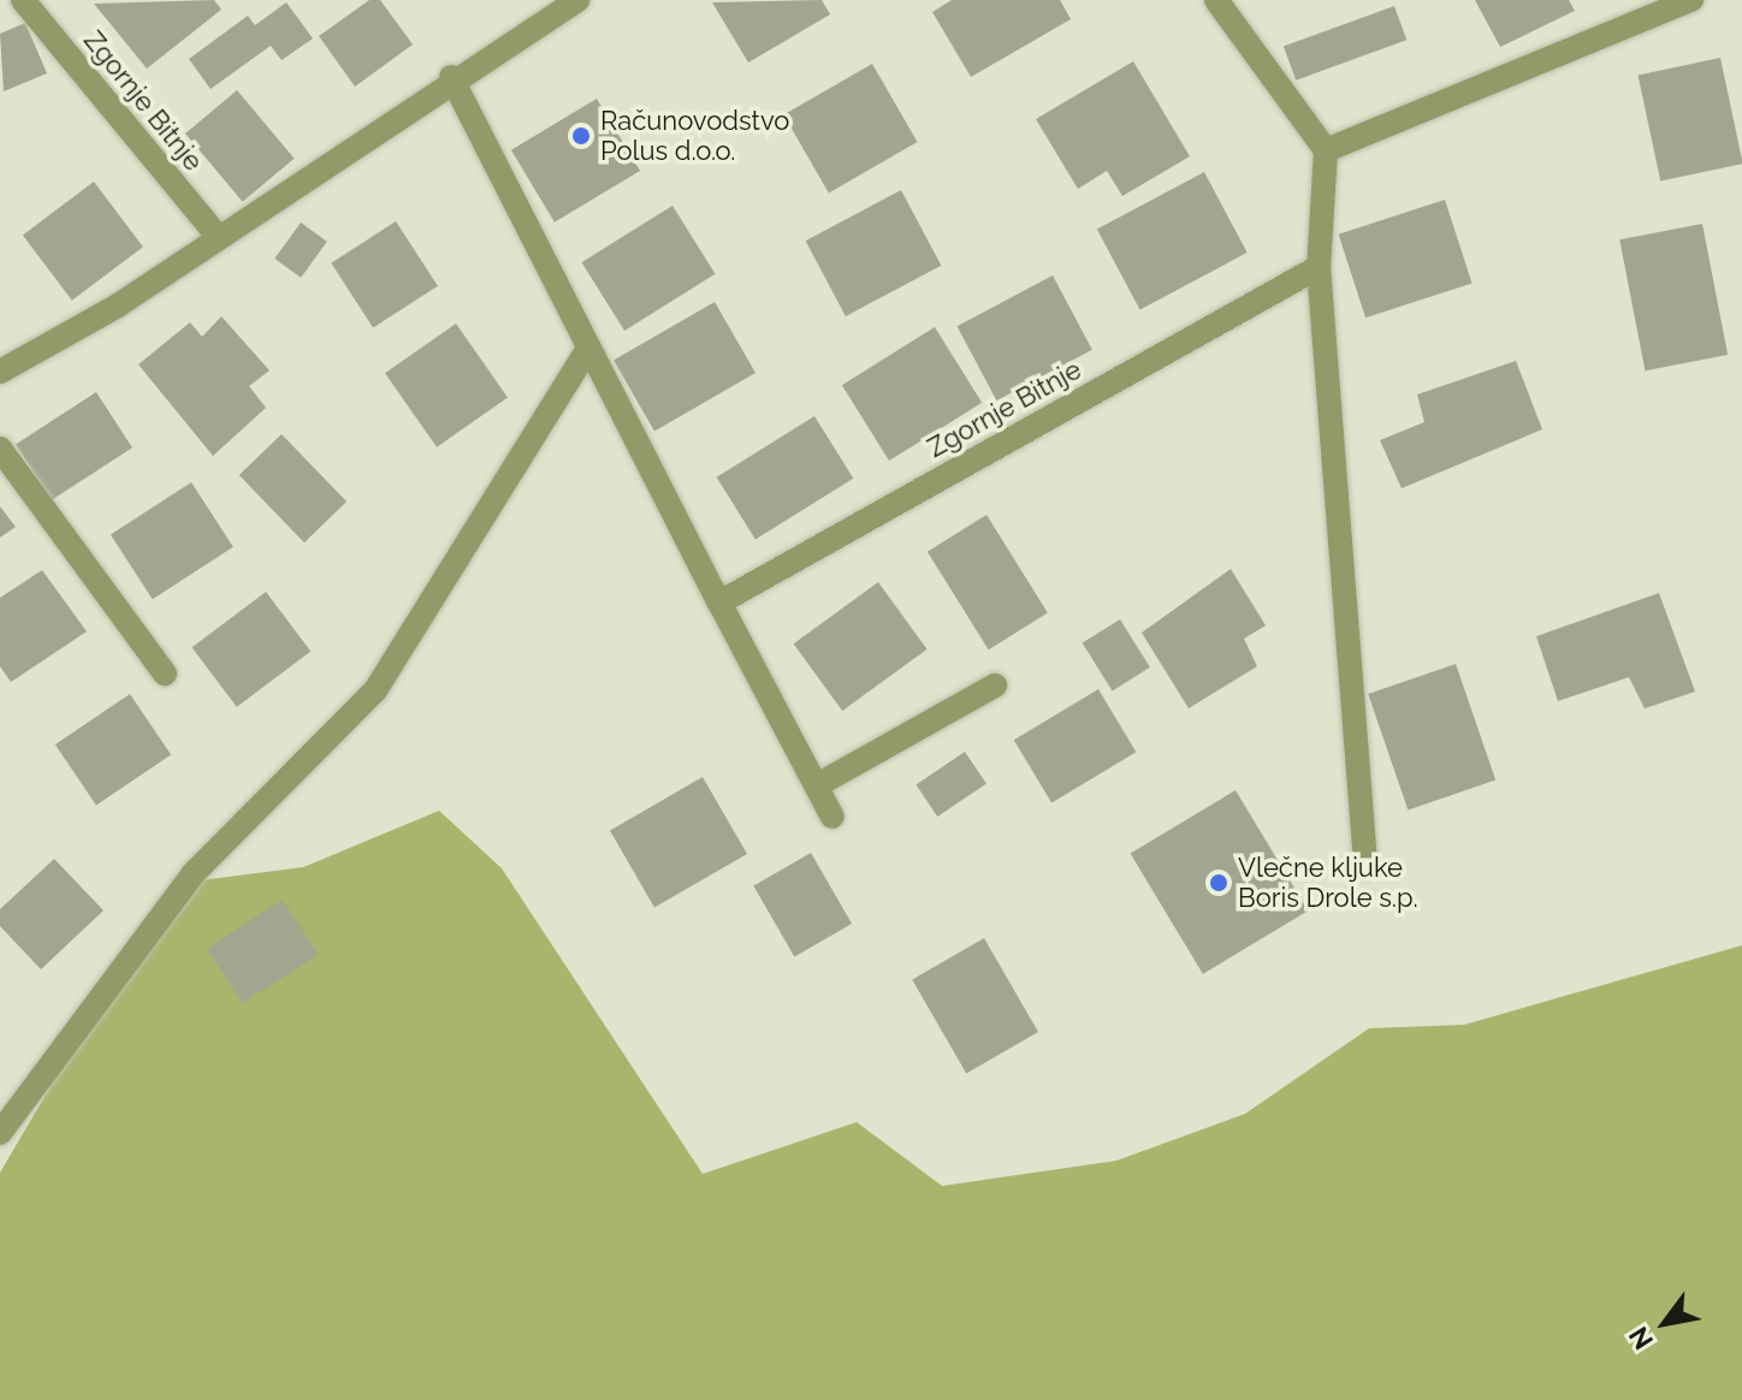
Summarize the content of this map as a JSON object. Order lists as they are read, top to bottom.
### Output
{
  "streets": {
    "street": ["Zgornje Bitnje"]
  },
  "places": ["Računovodstvo Polus d.o.o.", "Vlečne kljuke Boris Drole s.p."],
  "north": "bottom left"
}
